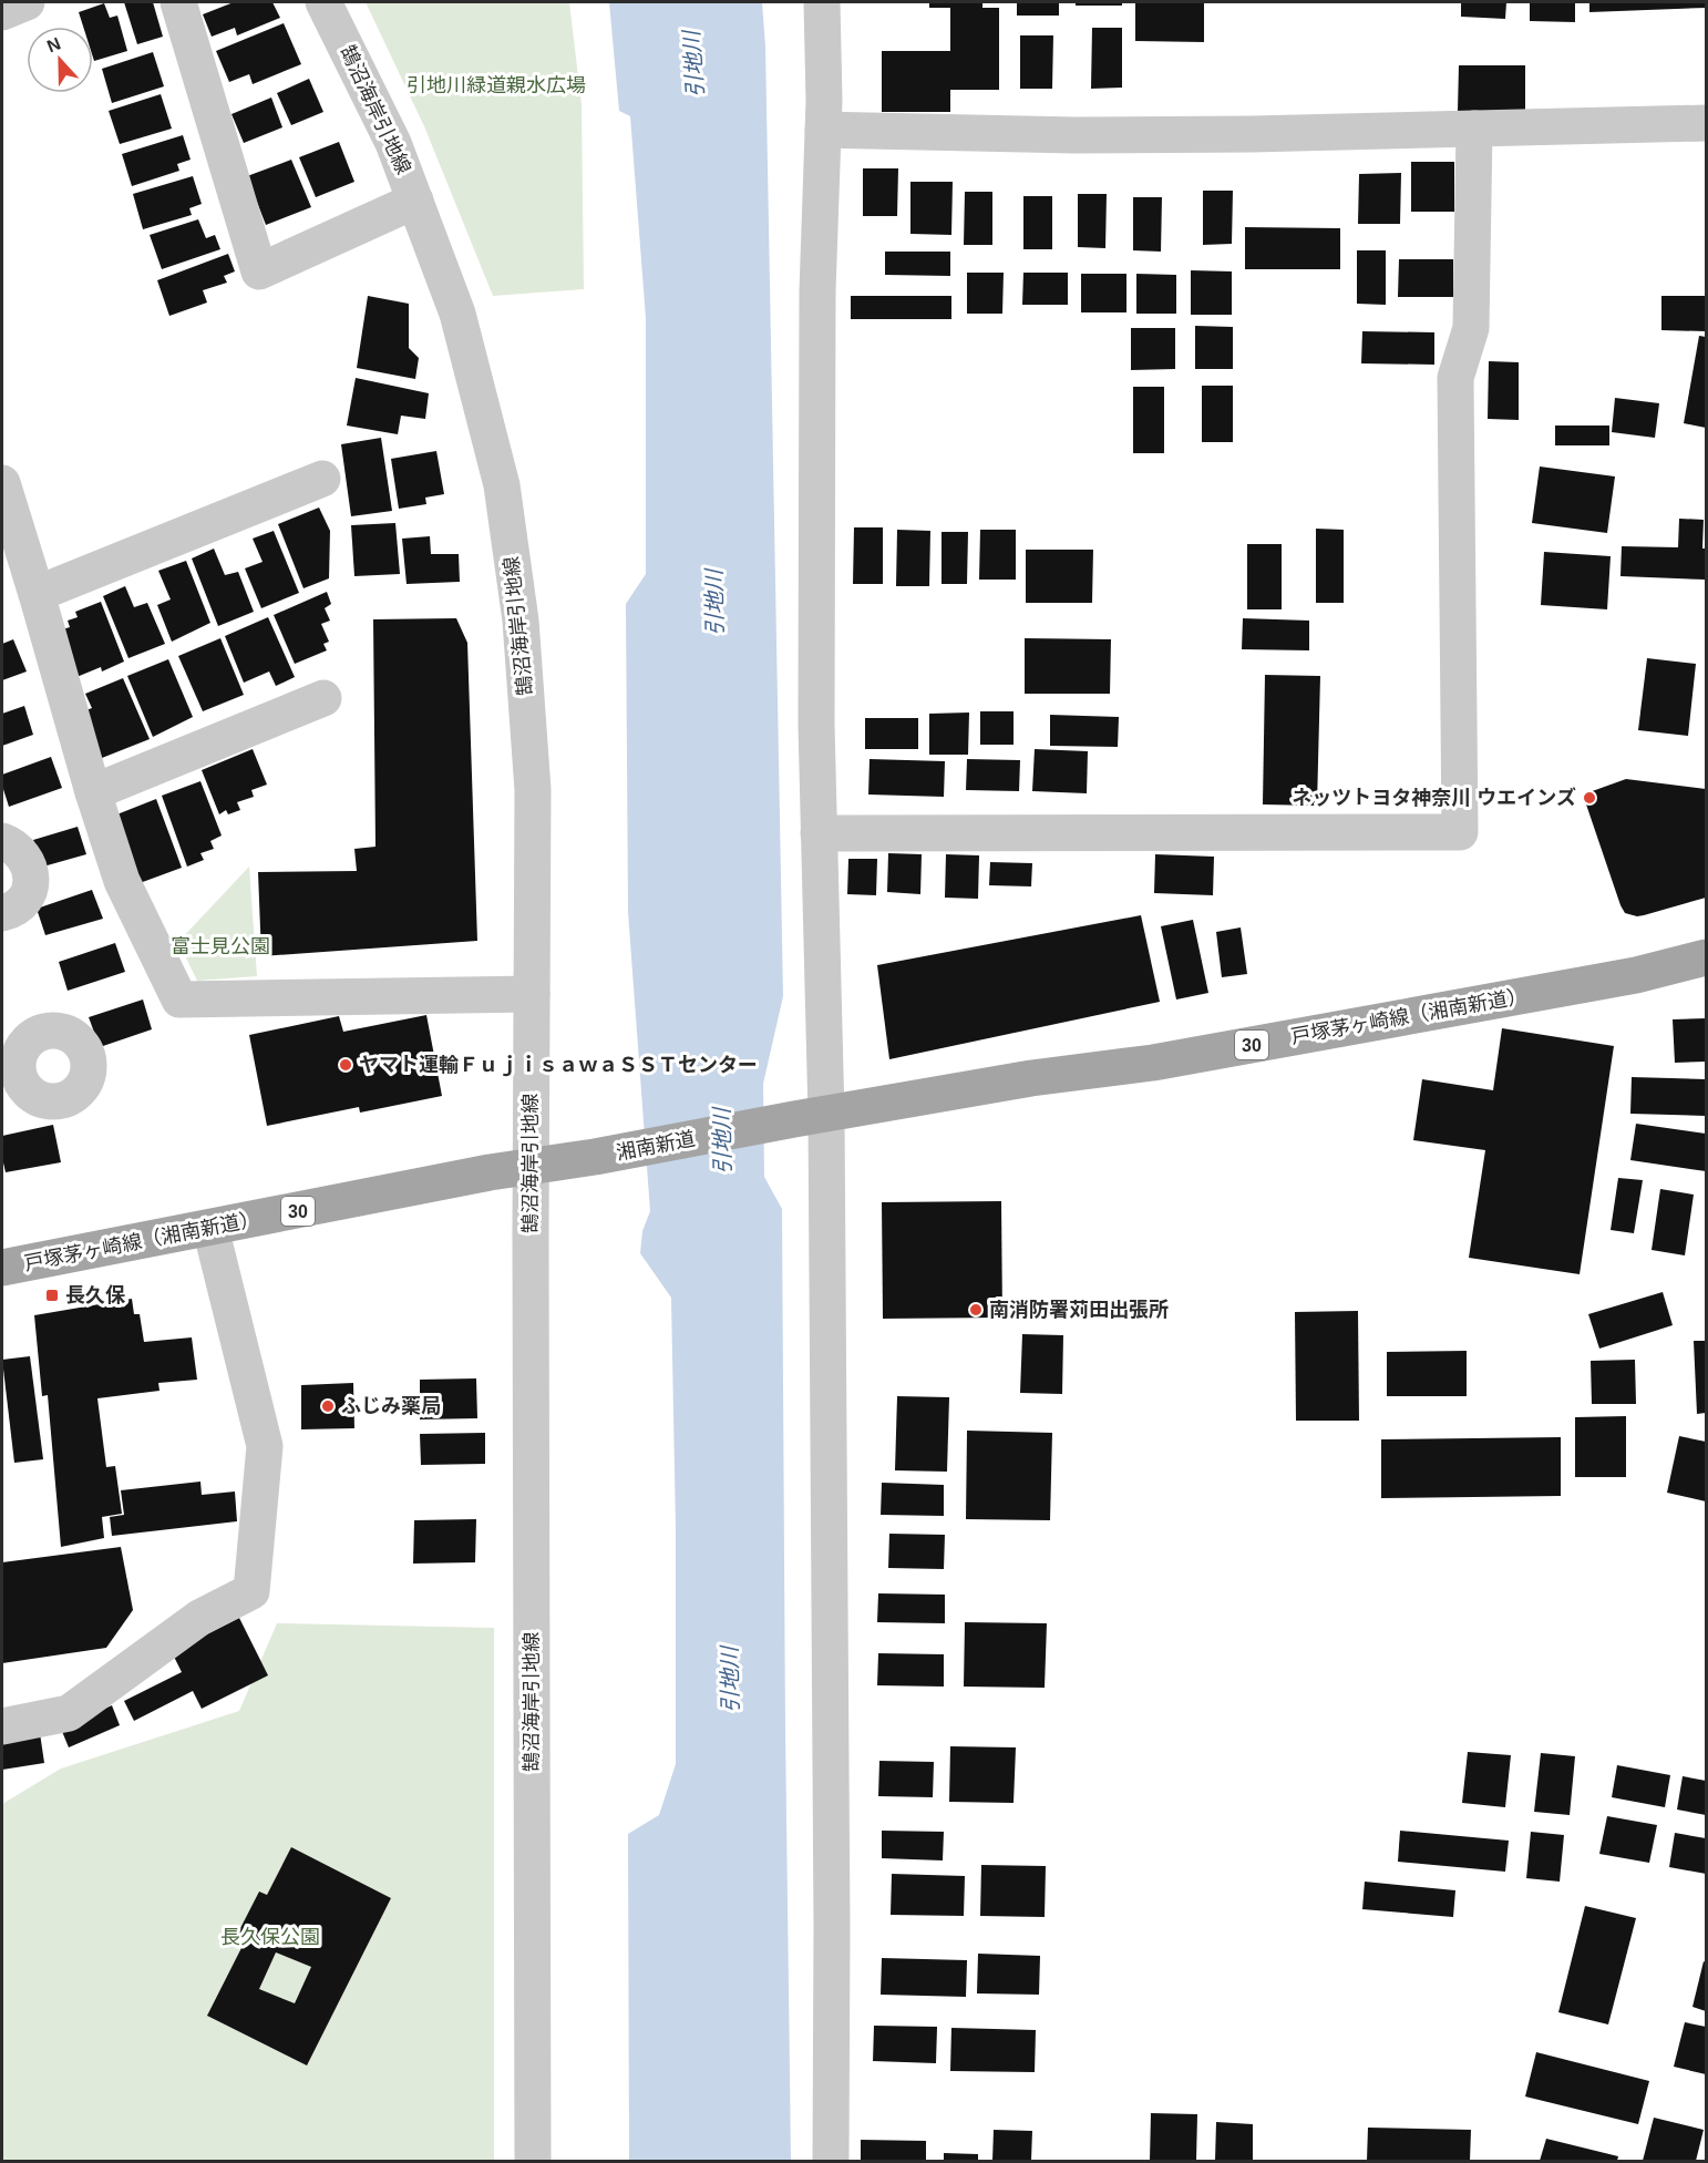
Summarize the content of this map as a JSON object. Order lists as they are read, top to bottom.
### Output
{
  "streets": {
    "main road": ["戸塚茅ヶ崎線（湘南新道）", "30", "湘南新道"],
    "street": ["鵠沼海岸引地線"]
  },
  "crossings": [
    ["鵠沼海岸引地線", "戸塚茅ヶ崎線（湘南新道）"],
    ["戸塚茅ヶ崎線（湘南新道）", "湘南新道"]
  ],
  "water": ["引地川"],
  "parks": ["引地川緑道親水広場", "富士見公園", "長久保公園"],
  "places": {
    "other": [
      "ネッツトヨタ神奈川 ウエインズ",
      "ヤマト運輸ＦｕｊｉｓａｗａＳＳＴセンター",
      "南消防署苅田出張所",
      "ふじみ薬局"
    ],
    "transit": ["長久保"]
  },
  "north": "top"
}
